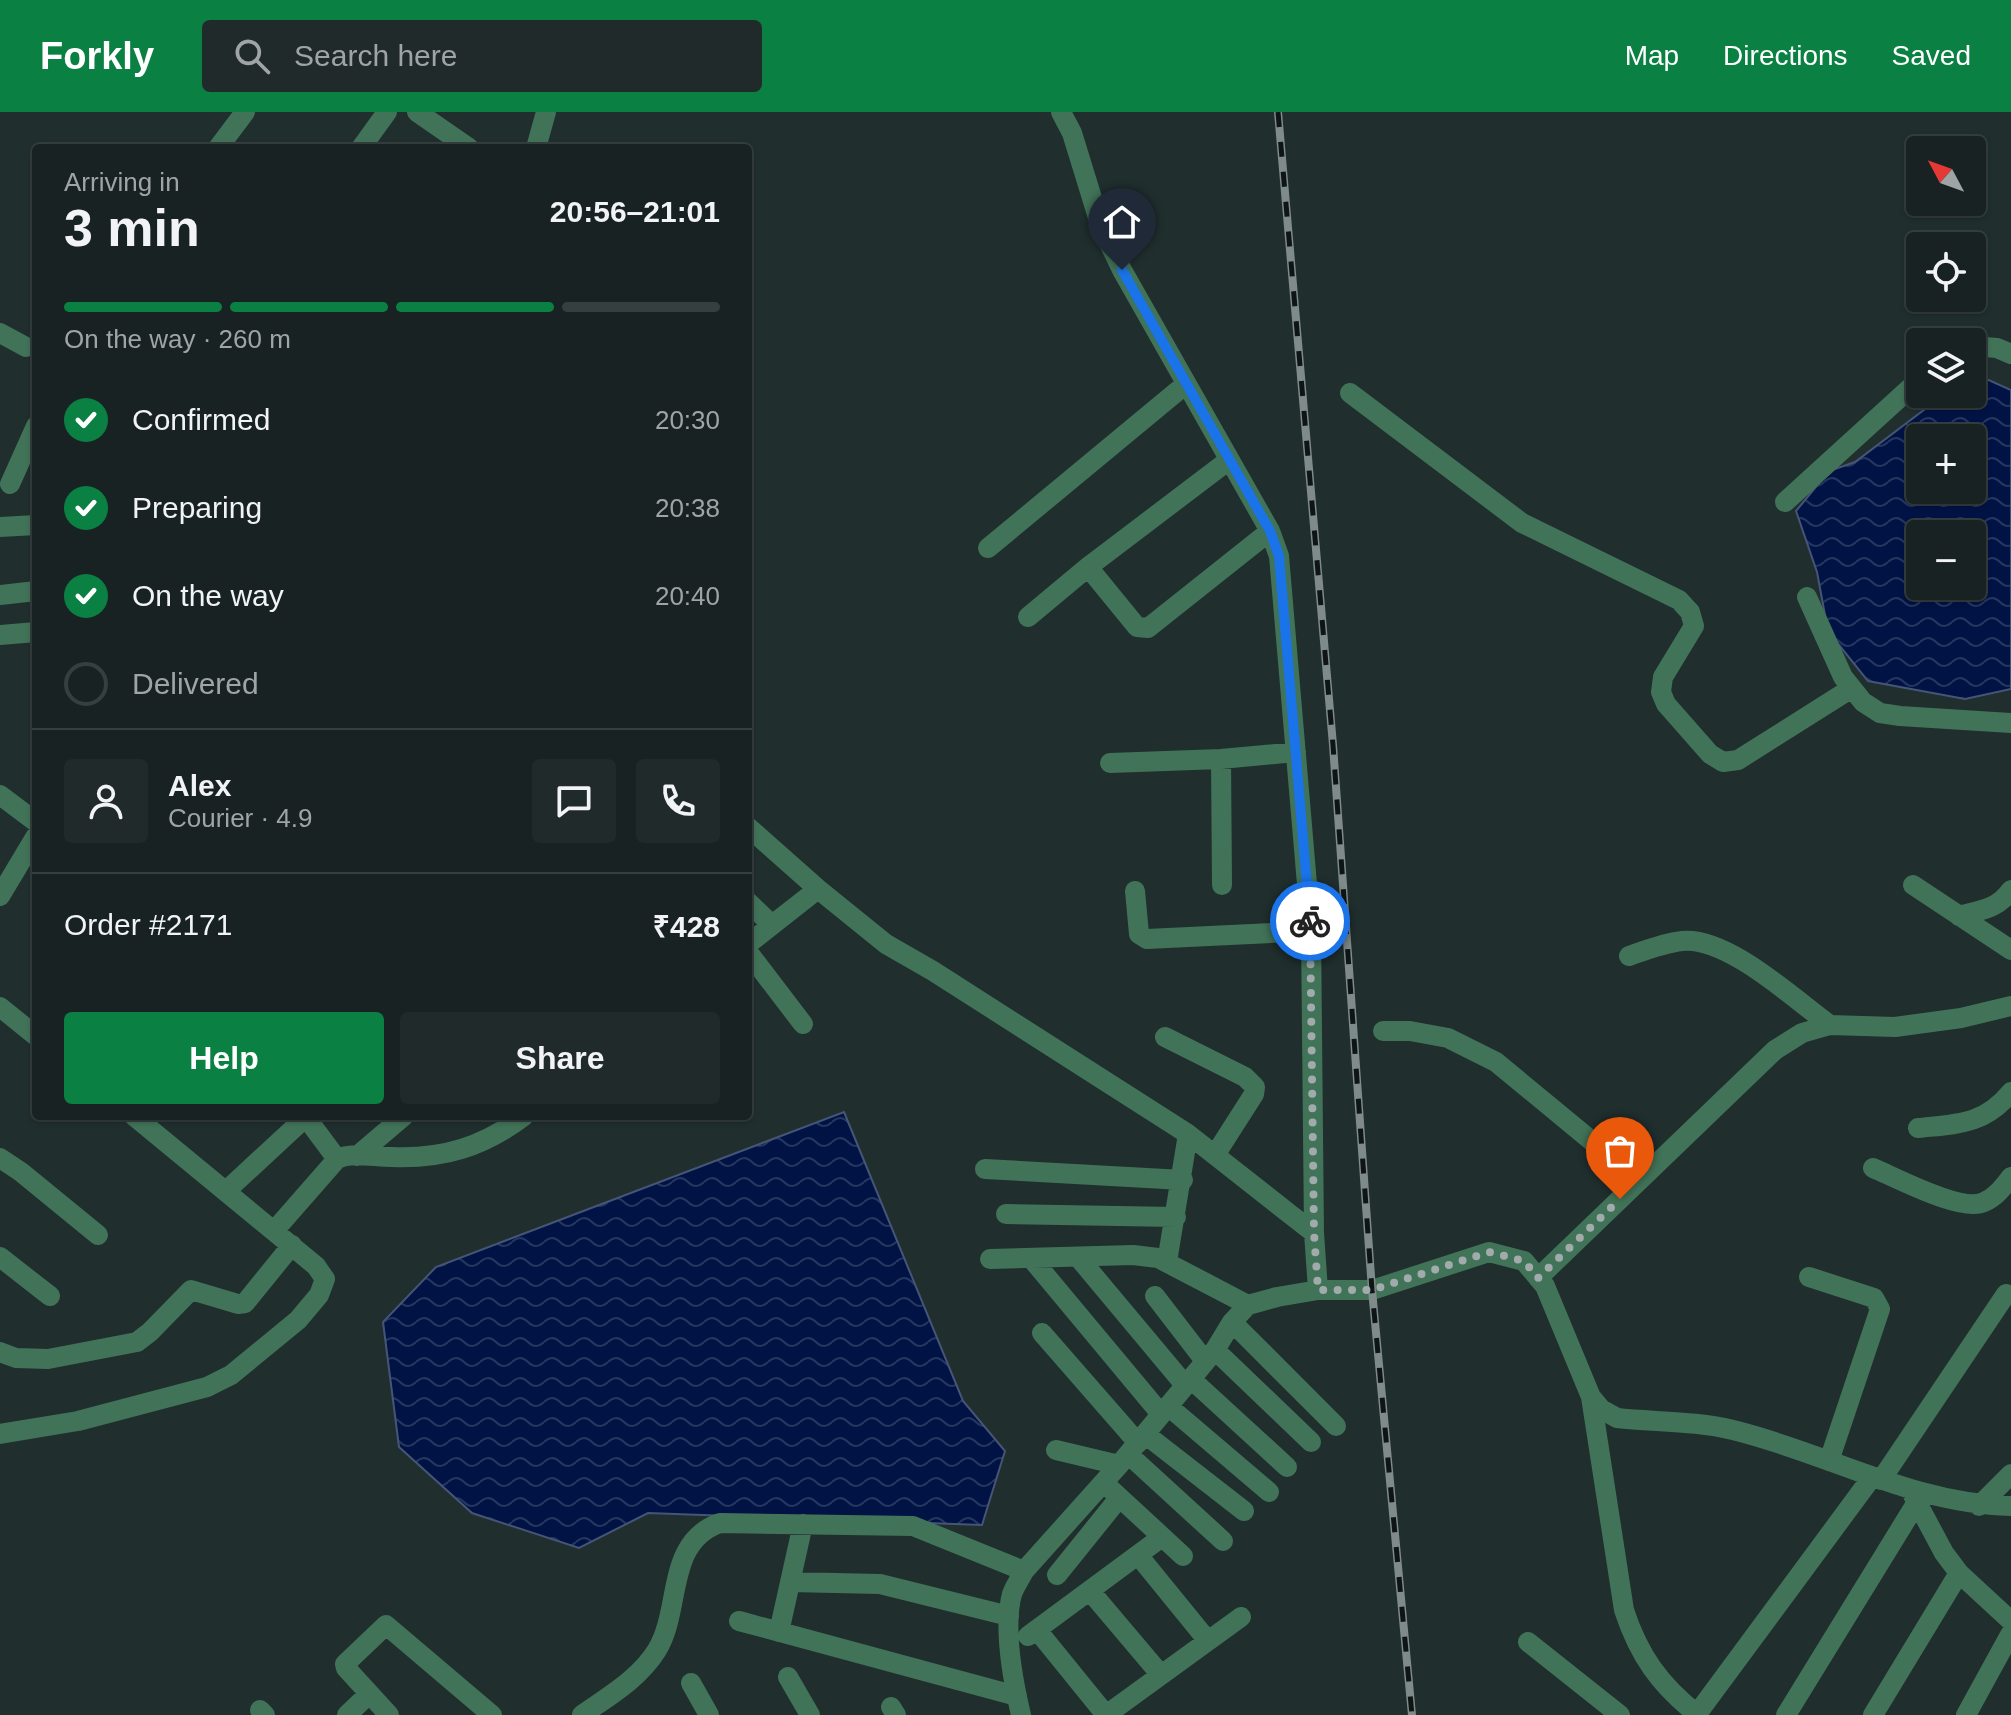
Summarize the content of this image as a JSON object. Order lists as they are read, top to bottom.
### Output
{
  "north": "top left",
  "page": {
    "header": "Forkly",
    "search": "Search here",
    "nav": ["Map", "Directions", "Saved"],
    "map_buttons": ["+", "−"],
    "heading": ["3 min", "Arriving in", "20:56–21:01"],
    "panel": [
      "Alex",
      "Courier · 4.9",
      "Order #2171",
      "₹428"
    ],
    "bar": "On the way · 260 m",
    "list": [
      ["Confirmed", "20:30"],
      ["Preparing", "20:38"],
      ["On the way", "20:40"],
      "Delivered"
    ],
    "buttons": ["Help", "Share"]
  }
}
